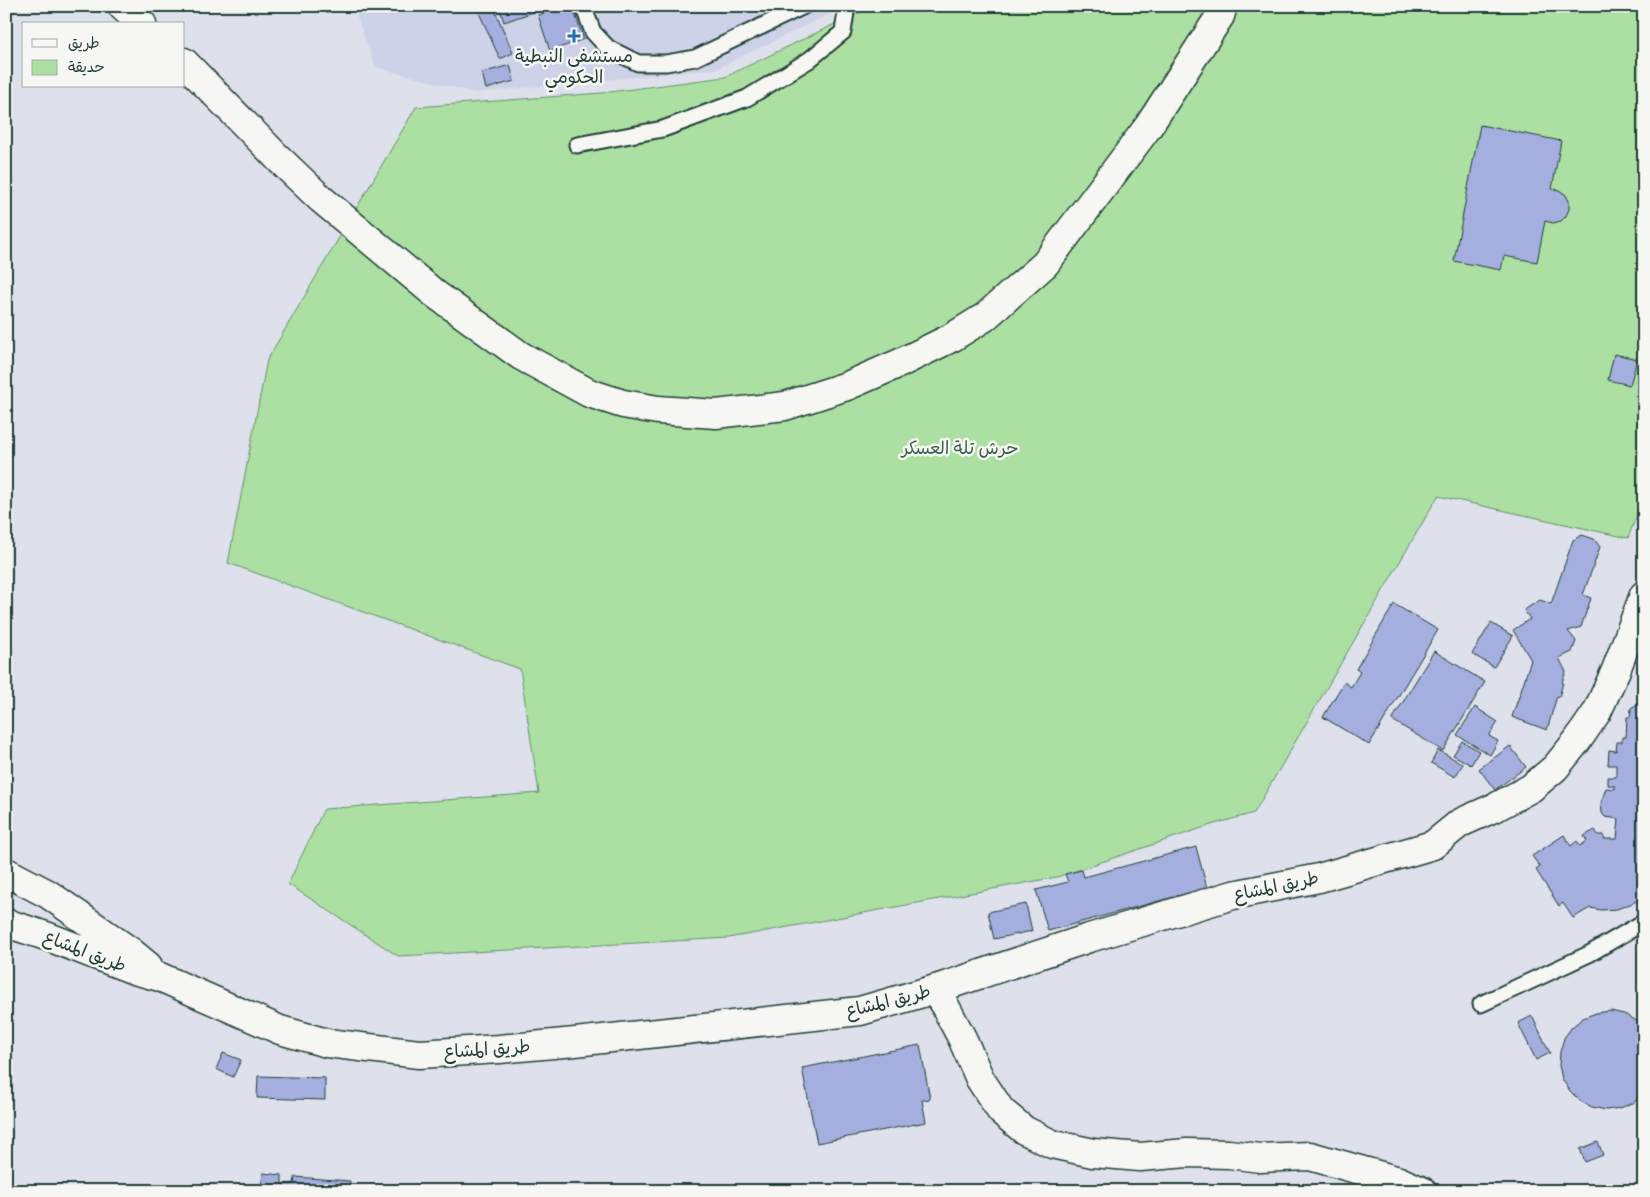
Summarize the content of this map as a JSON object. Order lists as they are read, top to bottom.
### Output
{
  "streets": {
    "street": ["طريق المشاع"]
  },
  "parks": ["حرش تلة العسكر"],
  "places": {
    "health": ["مستشفى النبطية الحكومي"]
  },
  "legend": ["طريق", "حديقة"]
}
